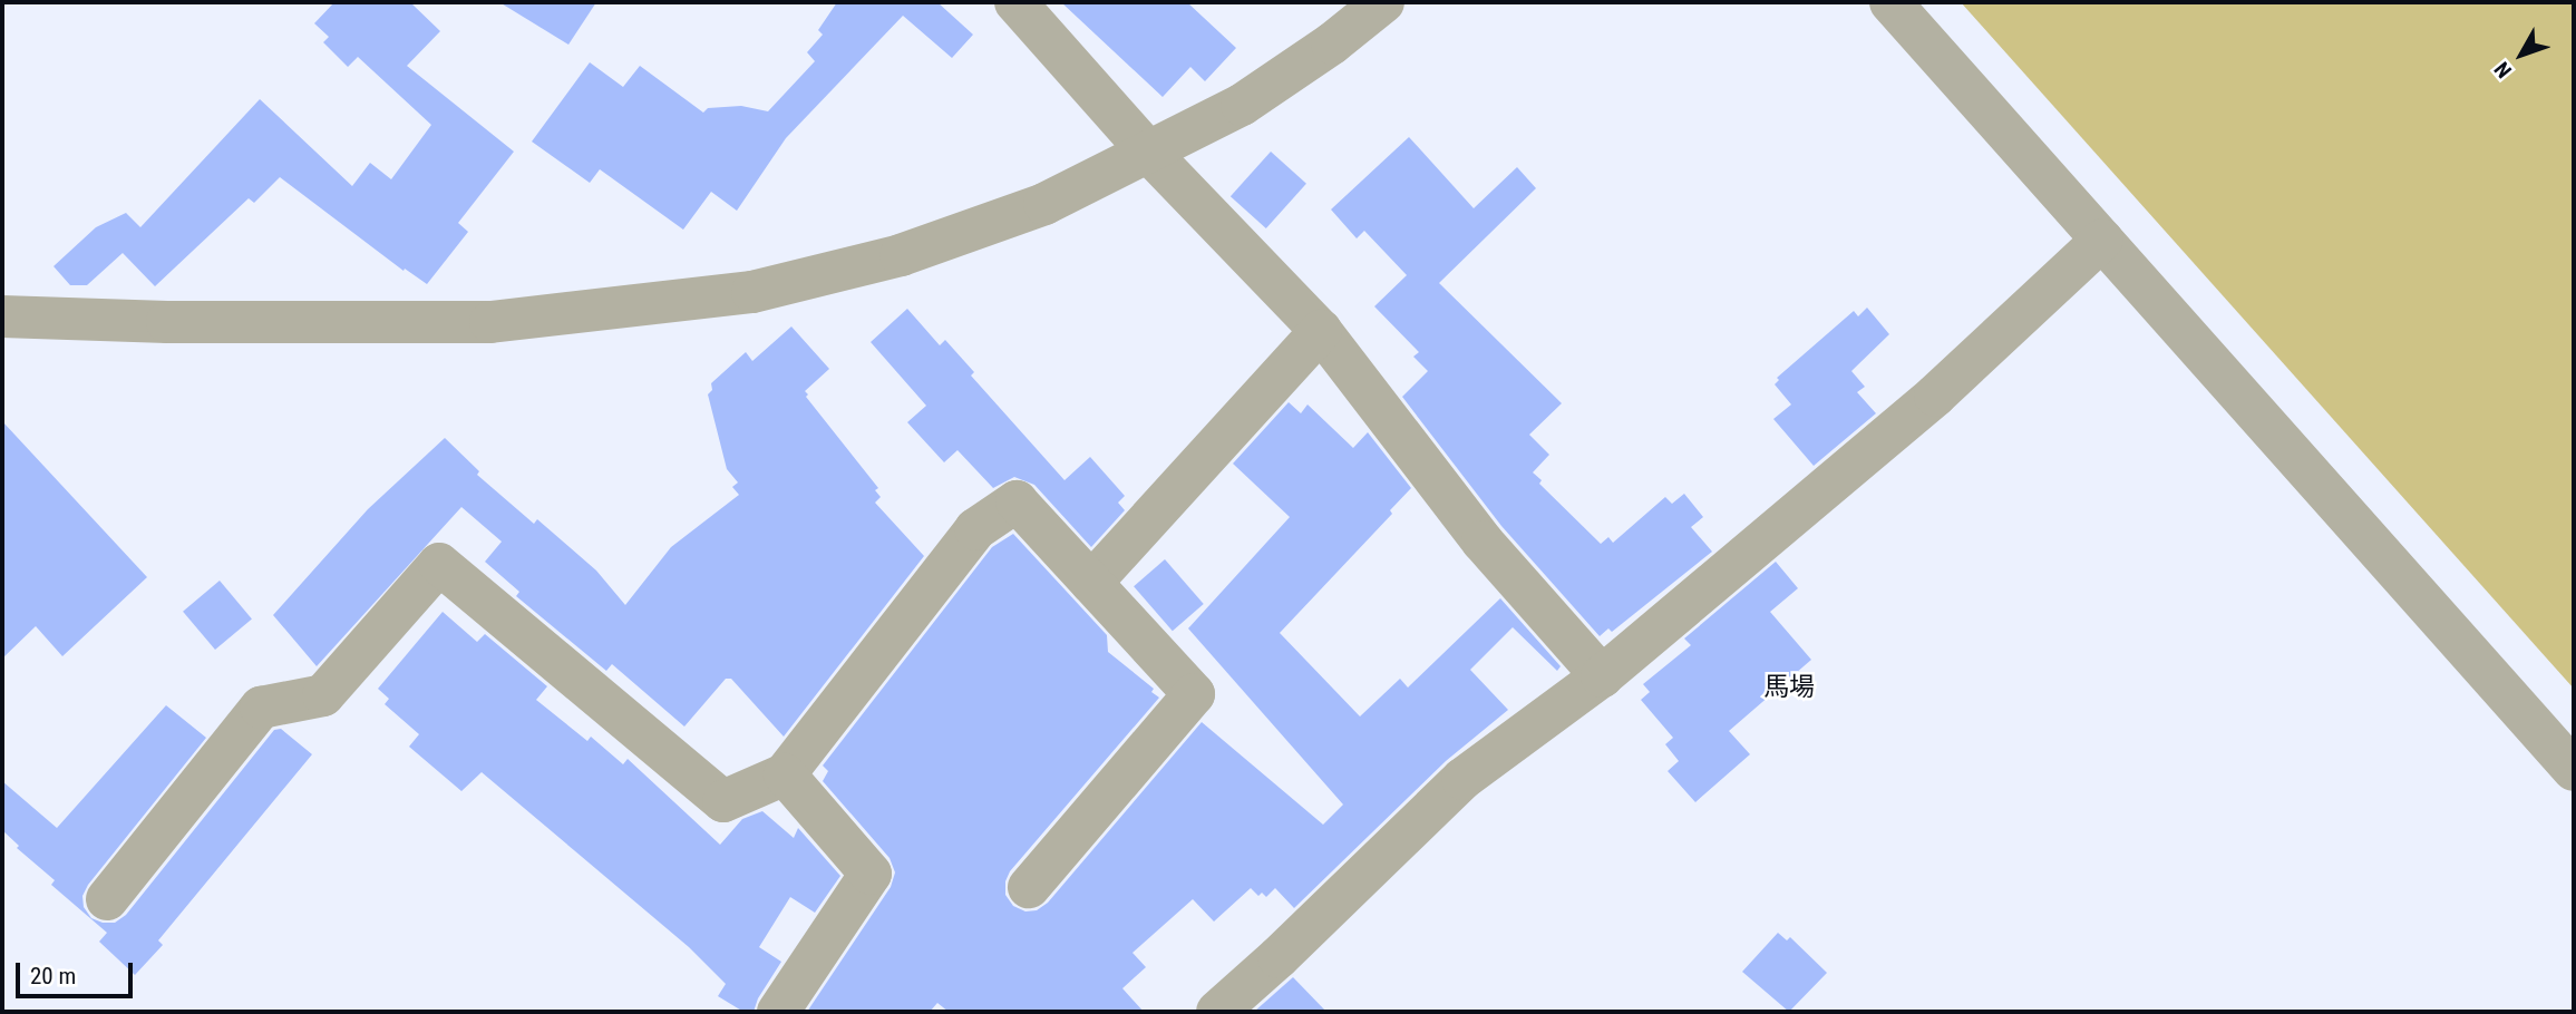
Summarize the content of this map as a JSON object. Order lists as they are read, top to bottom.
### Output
{
  "districts": ["馬場"],
  "scale_bar": "20 m",
  "north": "bottom left"
}
